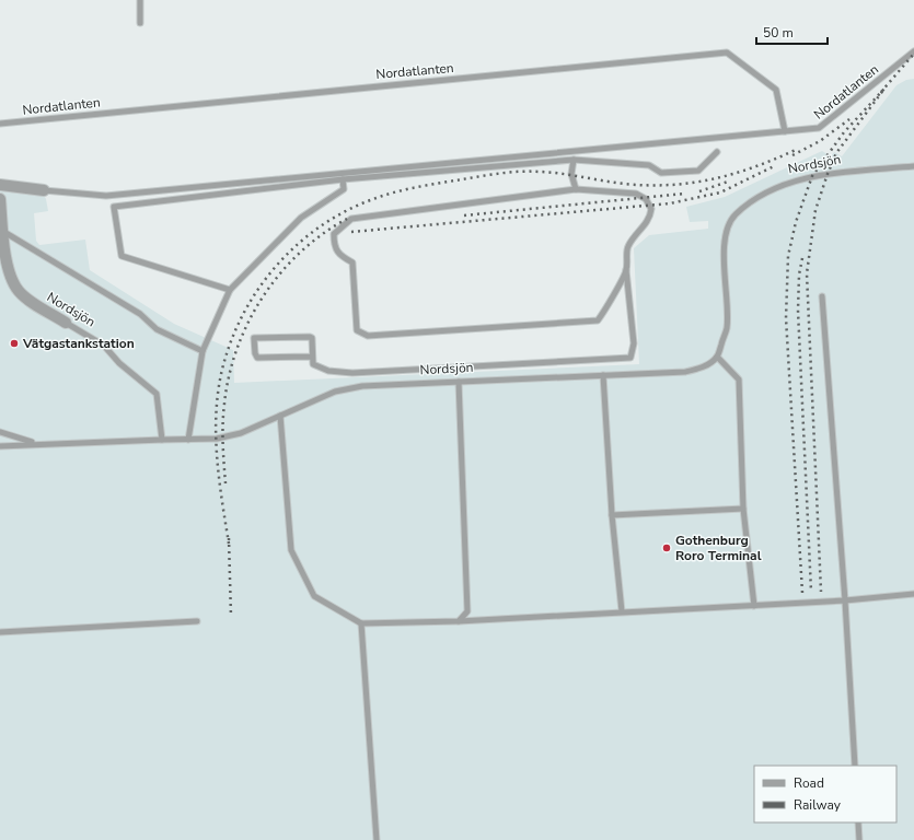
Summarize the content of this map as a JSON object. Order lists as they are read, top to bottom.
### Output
{
  "streets": {
    "street": ["Nordsjön"],
    "lane": ["Nordatlanten"]
  },
  "places": ["Vätgastankstation", "Gothenburg Roro Terminal"],
  "legend": ["Road", "Railway"],
  "scale_bar": "50 m"
}
